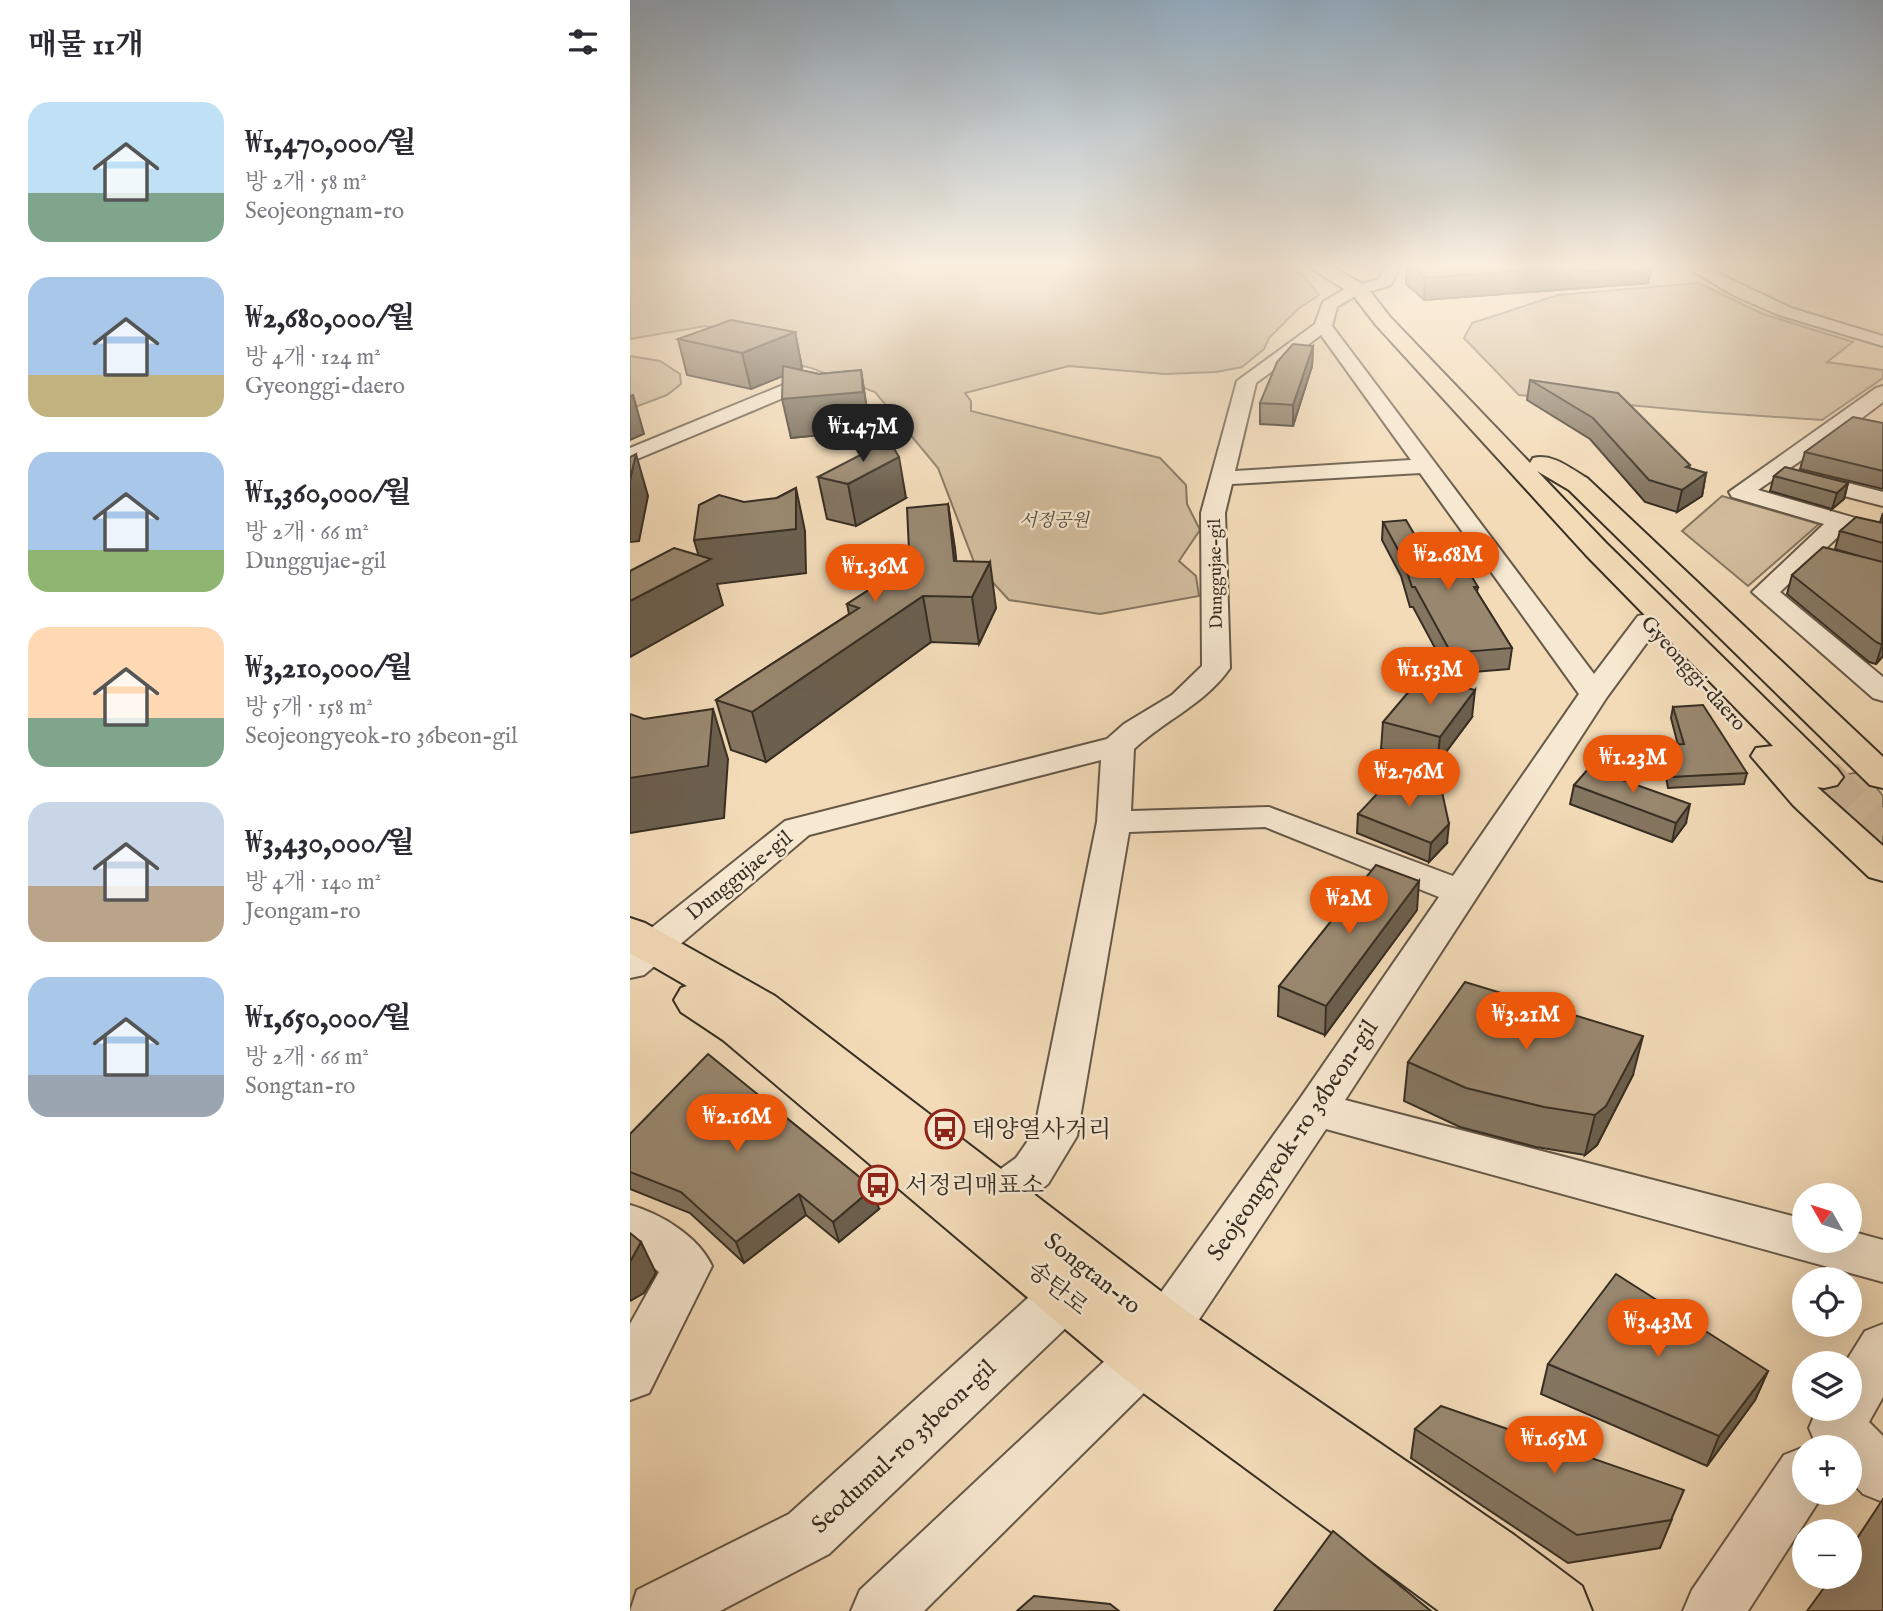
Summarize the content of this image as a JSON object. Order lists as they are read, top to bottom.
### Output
{
  "streets": {
    "main road": ["Gyeonggi-daero", "Songtan-ro", "송탄로"],
    "street": ["Dunggujae-gil", "Seojeongyeok-ro 36beon-gil", "Seodumul-ro 35beon-gil"]
  },
  "crossings": [
    ["Dunggujae-gil", "Songtan-ro"],
    ["Dunggujae-gil", "송탄로"],
    ["Gyeonggi-daero", "Seojeongyeok-ro 36beon-gil"],
    ["Seojeongyeok-ro 36beon-gil", "송탄로"],
    ["Songtan-ro", "송탄로"],
    ["Songtan-ro", "Seodumul-ro 35beon-gil"],
    ["송탄로", "Seodumul-ro 35beon-gil"]
  ],
  "parks": ["서정공원"],
  "places": {
    "bus stop": ["태양열사거리", "서정리매표소"]
  },
  "north": "top left",
  "page": {
    "heading": "매물 11개",
    "list": [
      {
        "name": "₩1,470,000/월",
        "note": "방 2개 · 58 m² · Seojeongnam-ro"
      },
      {
        "name": "₩2,680,000/월",
        "note": "방 4개 · 124 m² · Gyeonggi-daero"
      },
      {
        "name": "₩1,360,000/월",
        "note": "방 2개 · 66 m² · Dunggujae-gil"
      },
      {
        "name": "₩3,210,000/월",
        "note": "방 5개 · 158 m² · Seojeongyeok-ro 36beon-gil"
      },
      {
        "name": "₩3,430,000/월",
        "note": "방 4개 · 140 m² · Jeongam-ro"
      },
      {
        "name": "₩1,650,000/월",
        "note": "방 2개 · 66 m² · Songtan-ro"
      }
    ],
    "price": [
      "₩1.47M",
      "₩2.68M",
      "₩1.36M",
      "₩1.53M",
      "₩1.23M",
      "₩2.76M",
      "₩2M",
      "₩3.21M",
      "₩2.16M",
      "₩3.43M",
      "₩1.65M"
    ],
    "map_buttons": ["+", "−"]
  }
}
